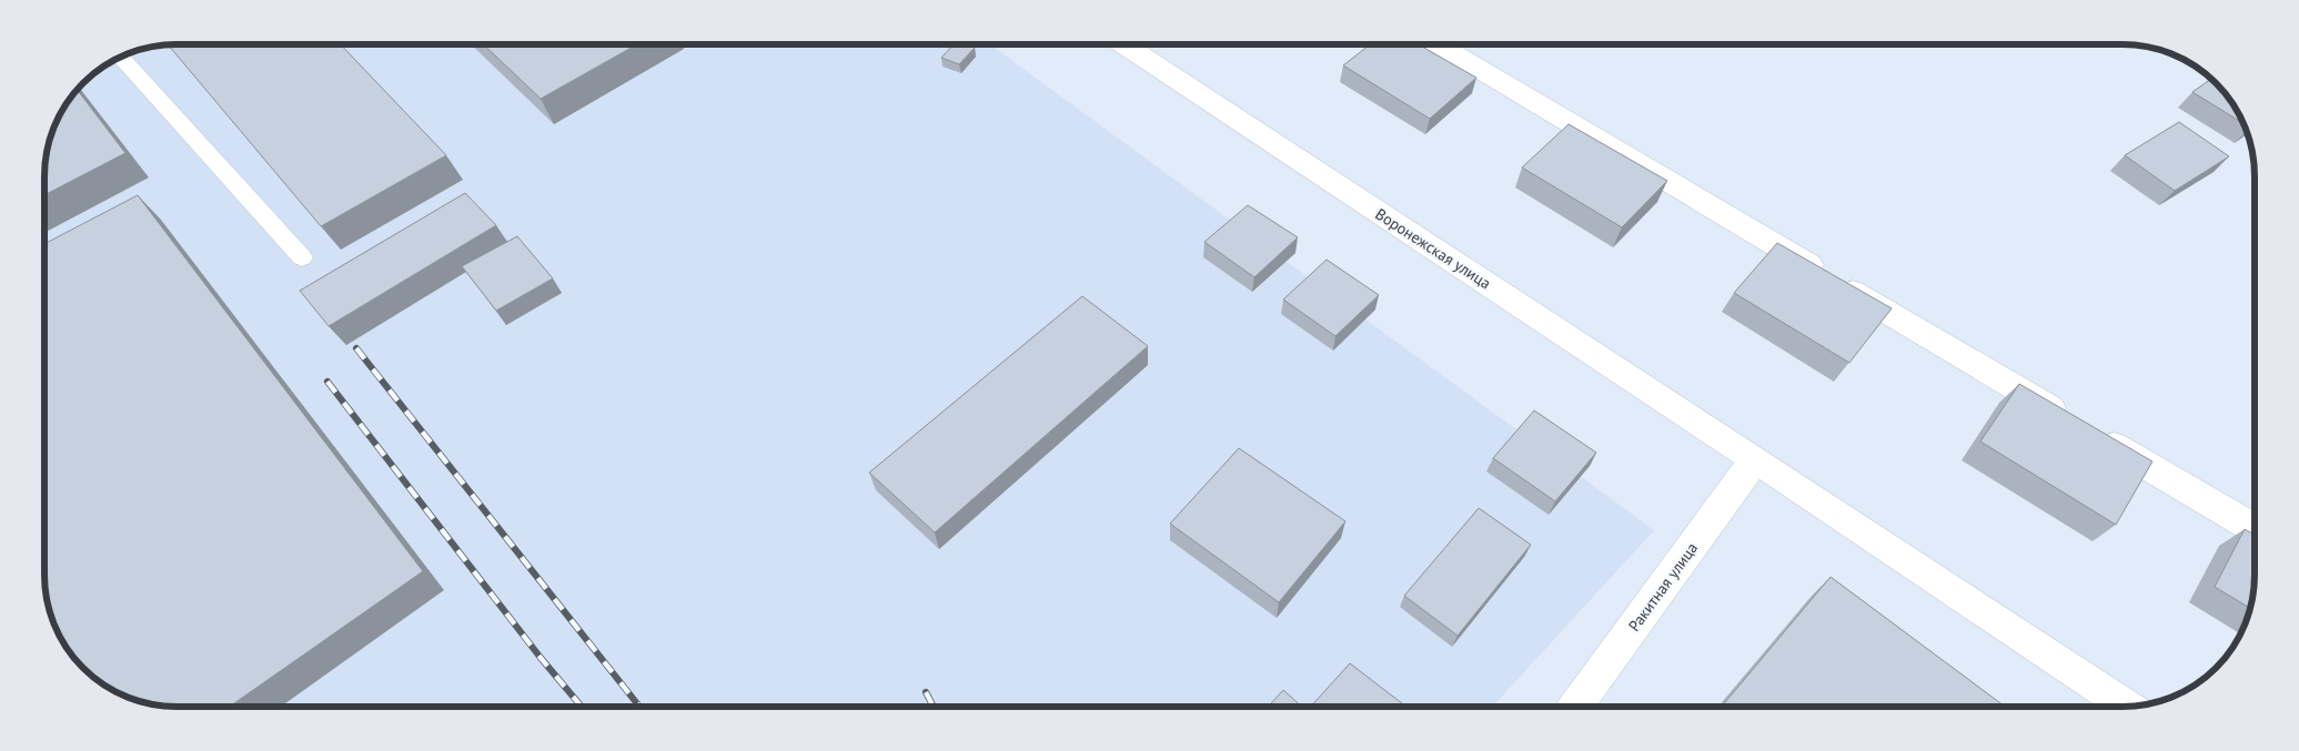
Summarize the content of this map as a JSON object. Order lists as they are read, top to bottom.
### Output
{
  "streets": {
    "street": ["Воронежская улица", "Ракитная улица"]
  },
  "crossings": [
    ["Воронежская улица", "Ракитная улица"]
  ]
}
